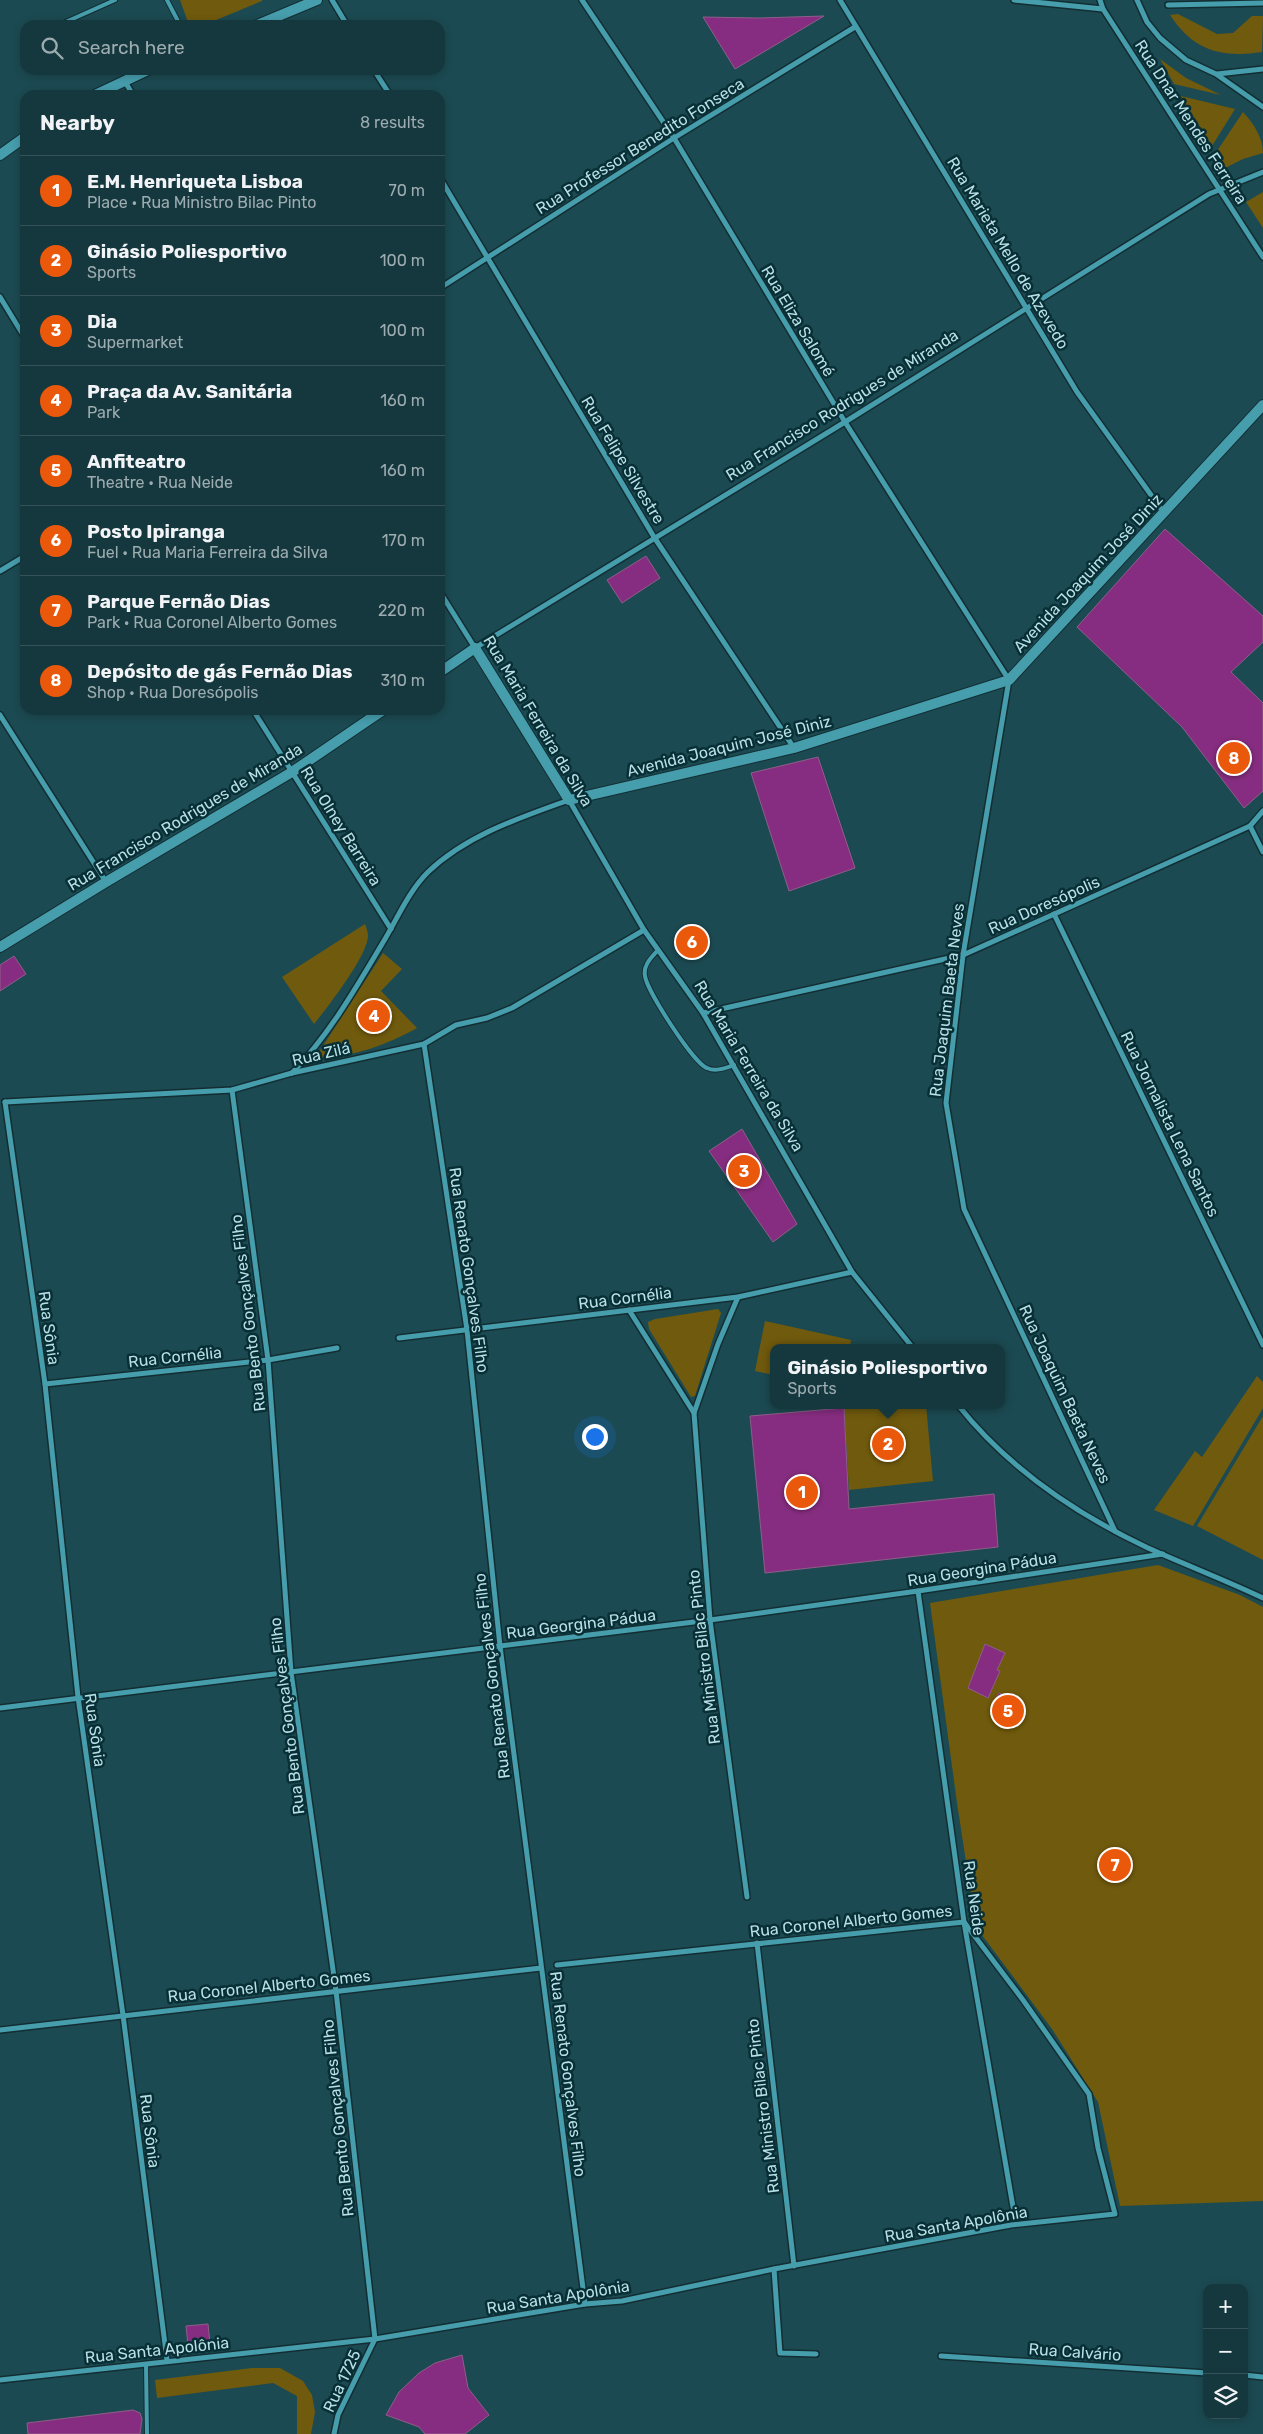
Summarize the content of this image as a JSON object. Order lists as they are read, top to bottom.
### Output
{
  "streets": {
    "street": [
      "Rua Dnar Mendes Ferreira",
      "Rua Professor Benedito Fonseca",
      "Rua Marieta Mello de Azevedo",
      "Rua Eliza Salomé",
      "Rua Francisco Rodrigues de Miranda",
      "Rua Felipe Silvestre",
      "Avenida Joaquim José Diniz",
      "Rua Maria Ferreira da Silva",
      "Rua Olney Barreira",
      "Rua Doresópolis",
      "Rua Joaquim Baeta Neves",
      "Rua Zilá",
      "Rua Jornalista Lena Santos",
      "Rua Renato Gonçalves Filho",
      "Rua Cornélia",
      "Rua Bento Gonçalves Filho",
      "Rua Sônia",
      "Rua Georgina Pádua",
      "Rua Ministro Bilac Pinto",
      "Rua Neide",
      "Rua Coronel Alberto Gomes",
      "Rua Santa Apolônia",
      "Rua Calvário",
      "Rua 1725"
    ]
  },
  "crossings": [
    ["Rua Dnar Mendes Ferreira", "Rua Francisco Rodrigues de Miranda"],
    ["Rua Professor Benedito Fonseca", "Rua Marieta Mello de Azevedo"],
    ["Rua Professor Benedito Fonseca", "Rua Eliza Salomé"],
    ["Rua Professor Benedito Fonseca", "Rua Felipe Silvestre"],
    ["Rua Marieta Mello de Azevedo", "Rua Francisco Rodrigues de Miranda"],
    ["Rua Marieta Mello de Azevedo", "Avenida Joaquim José Diniz"],
    ["Rua Eliza Salomé", "Rua Francisco Rodrigues de Miranda"],
    ["Rua Eliza Salomé", "Avenida Joaquim José Diniz"],
    ["Rua Eliza Salomé", "Rua Joaquim Baeta Neves"],
    ["Rua Francisco Rodrigues de Miranda", "Rua Felipe Silvestre"],
    ["Rua Francisco Rodrigues de Miranda", "Rua Maria Ferreira da Silva"],
    ["Rua Francisco Rodrigues de Miranda", "Rua Olney Barreira"],
    ["Rua Felipe Silvestre", "Avenida Joaquim José Diniz"],
    ["Avenida Joaquim José Diniz", "Rua Maria Ferreira da Silva"],
    ["Avenida Joaquim José Diniz", "Rua Olney Barreira"],
    ["Avenida Joaquim José Diniz", "Rua Joaquim Baeta Neves"],
    ["Avenida Joaquim José Diniz", "Rua Zilá"],
    ["Rua Maria Ferreira da Silva", "Rua Doresópolis"],
    ["Rua Maria Ferreira da Silva", "Rua Zilá"],
    ["Rua Maria Ferreira da Silva", "Rua Cornélia"],
    ["Rua Doresópolis", "Rua Joaquim Baeta Neves"],
    ["Rua Doresópolis", "Rua Jornalista Lena Santos"],
    ["Rua Zilá", "Rua Renato Gonçalves Filho"],
    ["Rua Zilá", "Rua Bento Gonçalves Filho"],
    ["Rua Zilá", "Rua Sônia"],
    ["Rua Renato Gonçalves Filho", "Rua Cornélia"],
    ["Rua Renato Gonçalves Filho", "Rua Georgina Pádua"],
    ["Rua Renato Gonçalves Filho", "Rua Coronel Alberto Gomes"],
    ["Rua Renato Gonçalves Filho", "Rua Santa Apolônia"],
    ["Rua Cornélia", "Rua Bento Gonçalves Filho"],
    ["Rua Cornélia", "Rua Sônia"],
    ["Rua Cornélia", "Rua Ministro Bilac Pinto"],
    ["Rua Bento Gonçalves Filho", "Rua Georgina Pádua"],
    ["Rua Bento Gonçalves Filho", "Rua Coronel Alberto Gomes"],
    ["Rua Bento Gonçalves Filho", "Rua Santa Apolônia"],
    ["Rua Bento Gonçalves Filho", "Rua 1725"],
    ["Rua Sônia", "Rua Georgina Pádua"],
    ["Rua Sônia", "Rua Coronel Alberto Gomes"],
    ["Rua Sônia", "Rua Santa Apolônia"],
    ["Rua Georgina Pádua", "Rua Ministro Bilac Pinto"],
    ["Rua Georgina Pádua", "Rua Neide"],
    ["Rua Ministro Bilac Pinto", "Rua Coronel Alberto Gomes"],
    ["Rua Ministro Bilac Pinto", "Rua Santa Apolônia"],
    ["Rua Neide", "Rua Coronel Alberto Gomes"],
    ["Rua Coronel Alberto Gomes", "Rua Santa Apolônia"],
    ["Rua Santa Apolônia", "Rua 1725"]
  ],
  "page": {
    "search": "Search here",
    "heading": ["Nearby", "8 results"],
    "list": [
      {
        "mark": "1",
        "name": "E.M. Henriqueta Lisboa",
        "note": "Place · Rua Ministro Bilac Pinto",
        "value": "70 m"
      },
      {
        "mark": "2",
        "name": "Ginásio Poliesportivo",
        "note": "Sports",
        "value": "100 m"
      },
      {
        "mark": "3",
        "name": "Dia",
        "note": "Supermarket",
        "value": "100 m"
      },
      {
        "mark": "4",
        "name": "Praça da Av. Sanitária",
        "note": "Park",
        "value": "160 m"
      },
      {
        "mark": "5",
        "name": "Anfiteatro",
        "note": "Theatre · Rua Neide",
        "value": "160 m"
      },
      {
        "mark": "6",
        "name": "Posto Ipiranga",
        "note": "Fuel · Rua Maria Ferreira da Silva",
        "value": "170 m"
      },
      {
        "mark": "7",
        "name": "Parque Fernão Dias",
        "note": "Park · Rua Coronel Alberto Gomes",
        "value": "220 m"
      },
      {
        "mark": "8",
        "name": "Depósito de gás Fernão Dias",
        "note": "Shop · Rua Doresópolis",
        "value": "310 m"
      }
    ],
    "pins": [
      "8",
      "6",
      "4",
      "3",
      "2",
      "1",
      "5",
      "7"
    ],
    "popup": ["Ginásio Poliesportivo", "Sports"],
    "map_buttons": ["+", "−"]
  }
}
